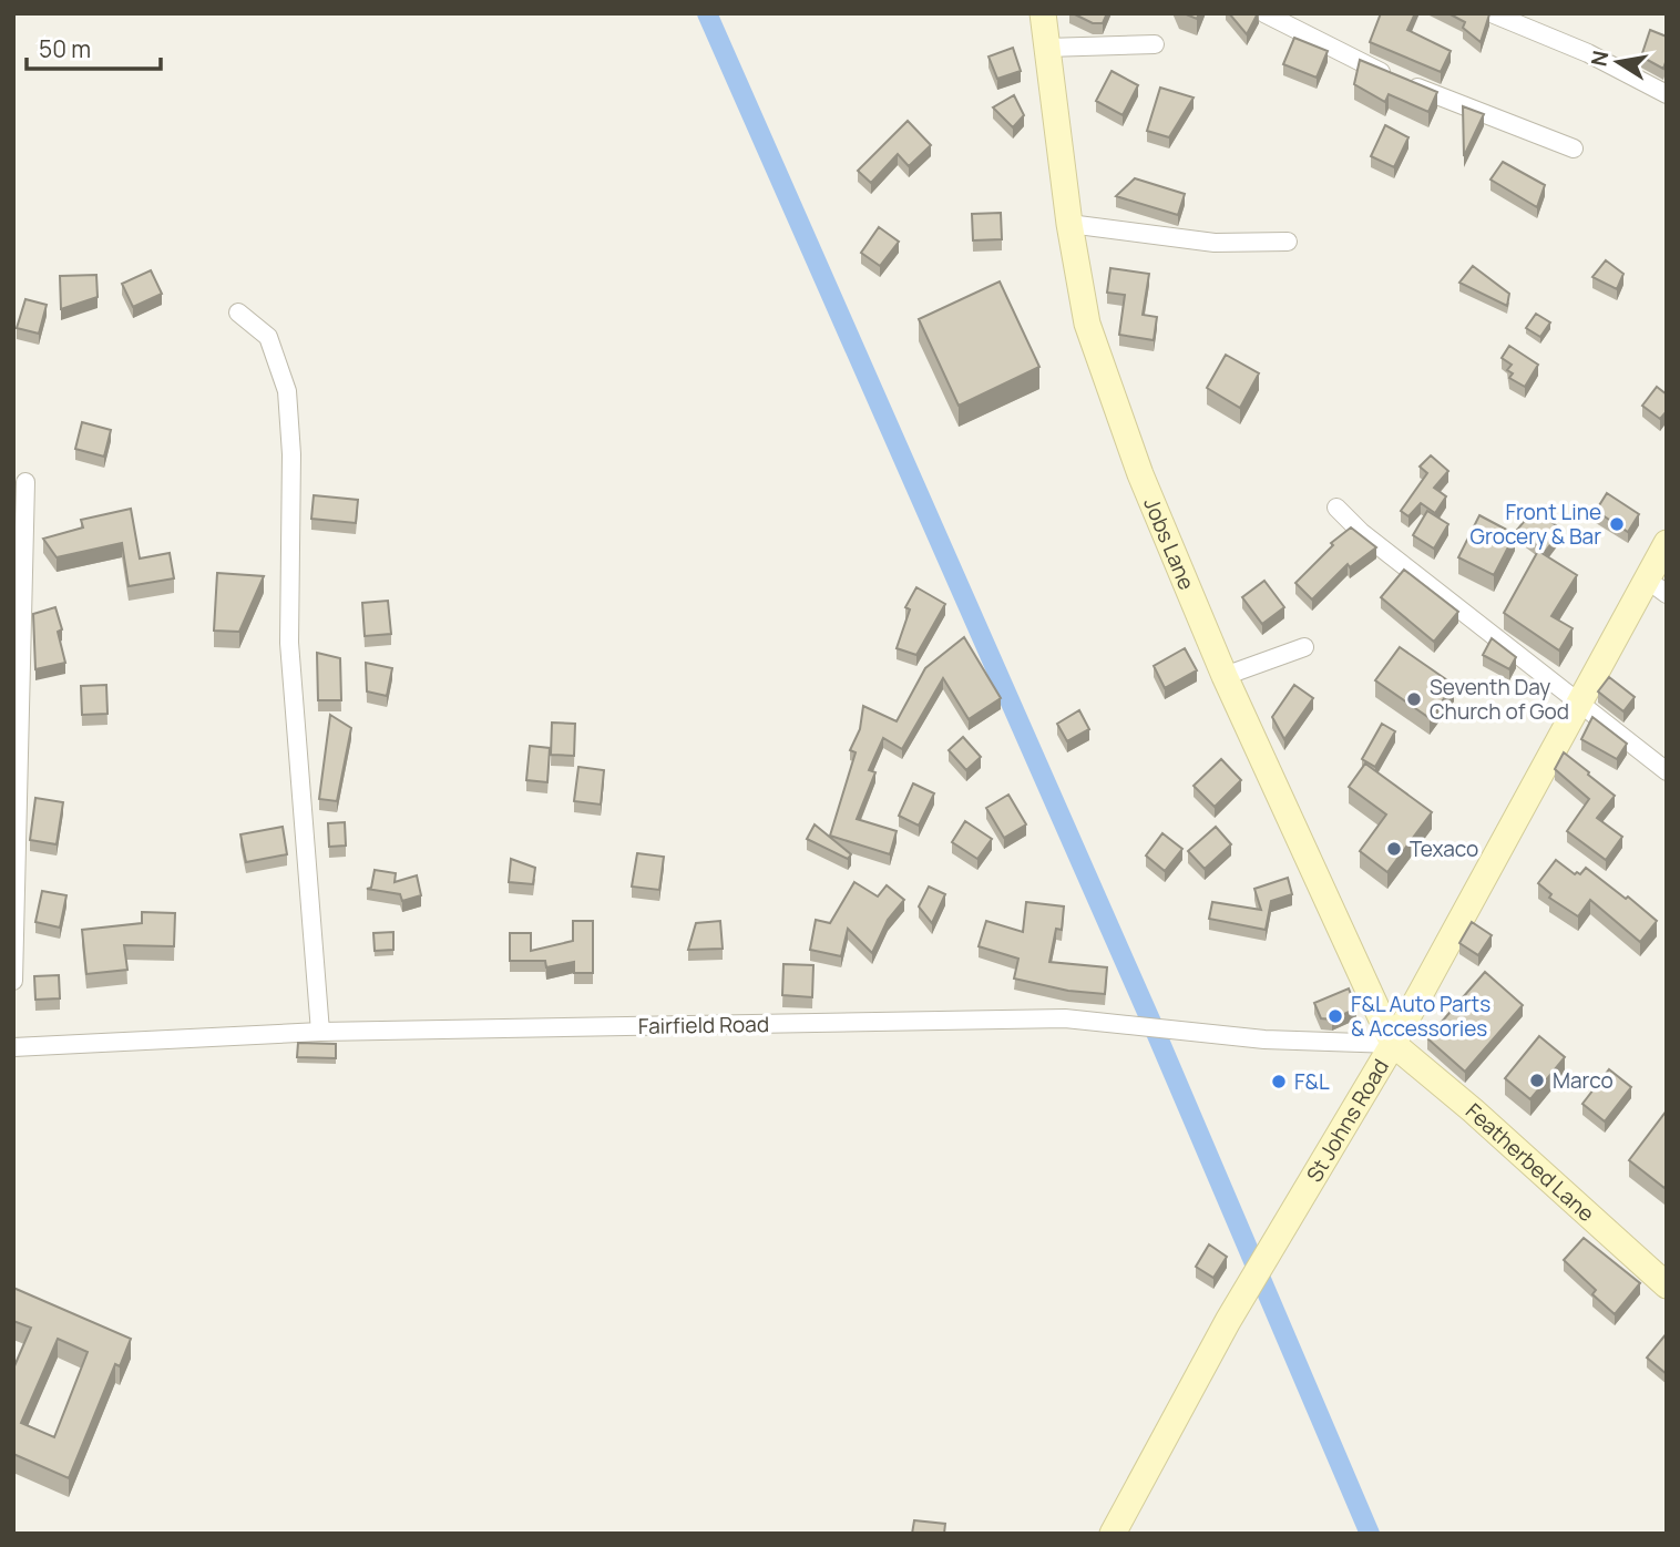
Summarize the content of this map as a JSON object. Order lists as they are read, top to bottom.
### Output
{
  "streets": {
    "main road": ["Jobs Lane", "St Johns Road", "Featherbed Lane"],
    "street": ["Fairfield Road"]
  },
  "crossings": [
    ["Jobs Lane", "Fairfield Road"],
    ["Jobs Lane", "St Johns Road"],
    ["Jobs Lane", "Featherbed Lane"],
    ["Fairfield Road", "St Johns Road"],
    ["Fairfield Road", "Featherbed Lane"],
    ["St Johns Road", "Featherbed Lane"]
  ],
  "places": [
    "Front Line Grocery & Bar",
    "Seventh Day Church of God",
    "Texaco",
    "F&L Auto Parts & Accessories",
    "Marco",
    "F&L"
  ],
  "scale_bar": "50 m",
  "north": "left"
}
